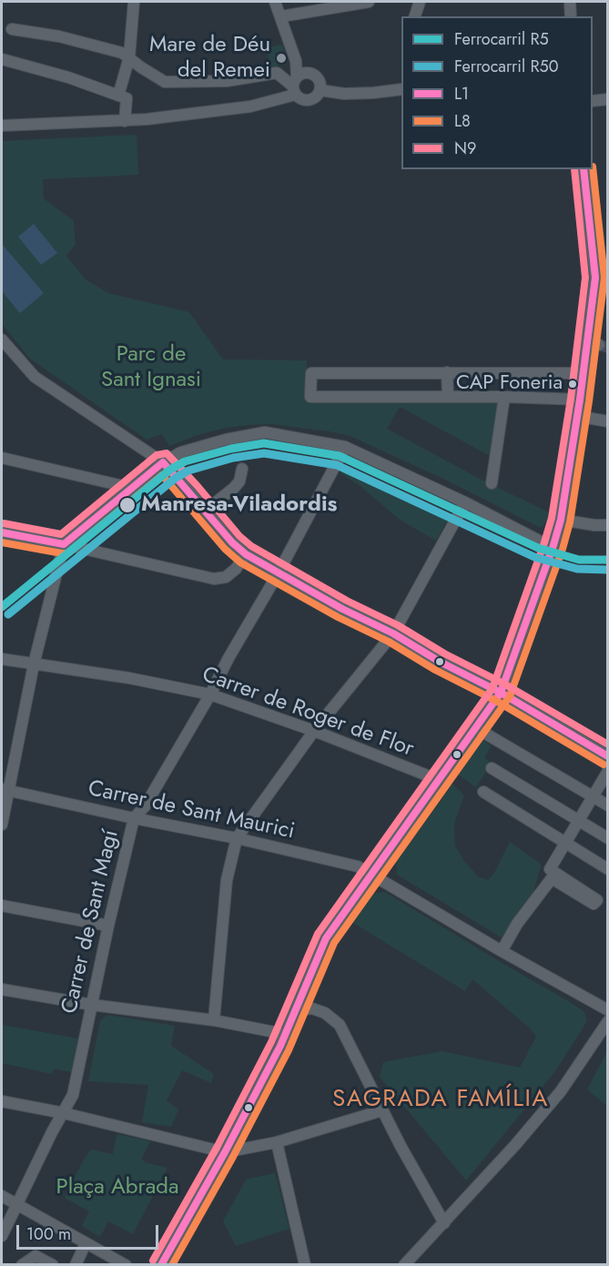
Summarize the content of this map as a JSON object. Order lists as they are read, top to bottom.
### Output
{
  "streets": {
    "street": ["Carrer de Roger de Flor", "Carrer de Sant Maurici", "Carrer de Sant Magí"]
  },
  "crossings": [
    ["Carrer de Roger de Flor", "Carrer de Sant Magí"],
    ["Carrer de Sant Maurici", "Carrer de Sant Magí"]
  ],
  "districts": ["SAGRADA FAMÍLIA"],
  "parks": ["Parc de Sant Ignasi", "Plaça Abrada"],
  "places": ["Mare de Déu del Remei", "CAP Foneria", "Manresa-Viladordis"],
  "lines": [
    "transit line L8",
    "transit line L1",
    "transit line N9",
    "rail line R5",
    "rail line R50"
  ],
  "legend": [
    "Ferrocarril R5",
    "Ferrocarril R50",
    "L1",
    "L8",
    "N9"
  ],
  "scale_bar": "100 m"
}
